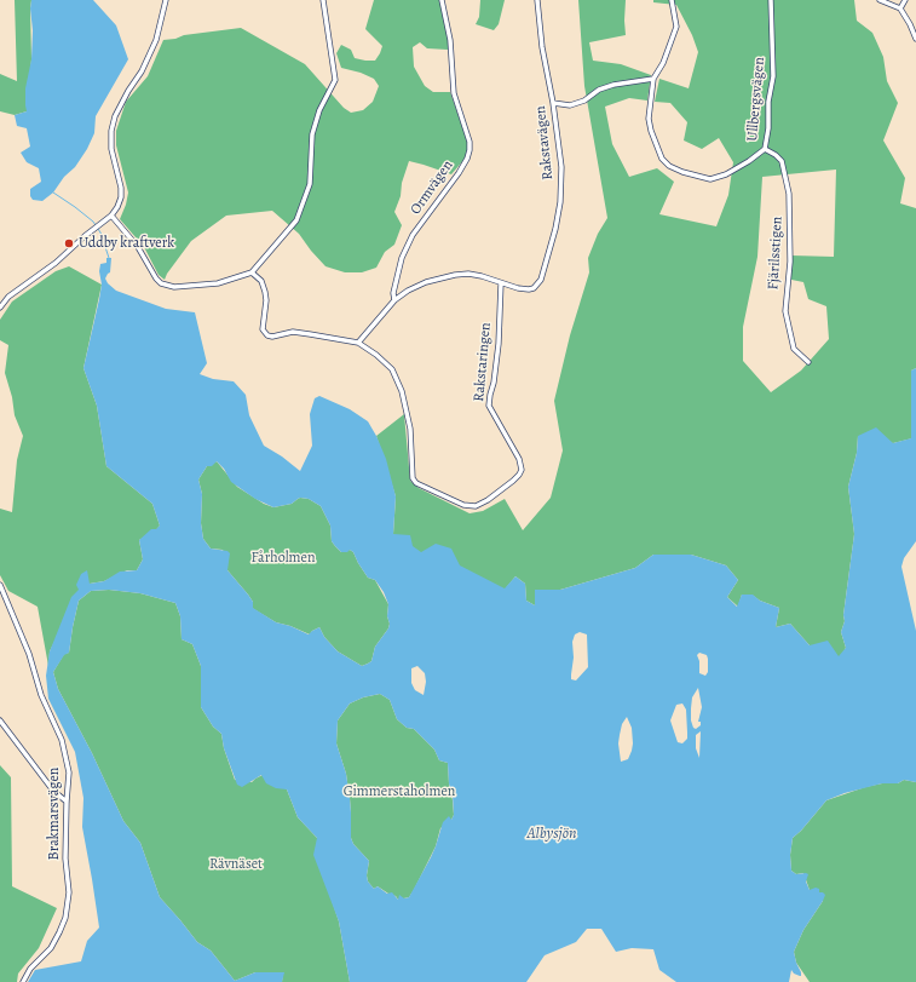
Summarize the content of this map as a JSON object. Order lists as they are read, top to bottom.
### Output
{
  "streets": {
    "street": [
      "Ullbergsvägen",
      "Rakstavägen",
      "Ormvägen",
      "Fjärilsstigen",
      "Rakstaringen",
      "Brakmarsvägen"
    ]
  },
  "crossings": [
    ["Ullbergsvägen", "Fjärilsstigen"],
    ["Rakstavägen", "Ormvägen"],
    ["Rakstavägen", "Rakstaringen"]
  ],
  "water": ["Albysjön"],
  "parks": ["Fårholmen", "Gimmerstaholmen", "Rävnäset"],
  "places": ["Uddby kraftverk"]
}
